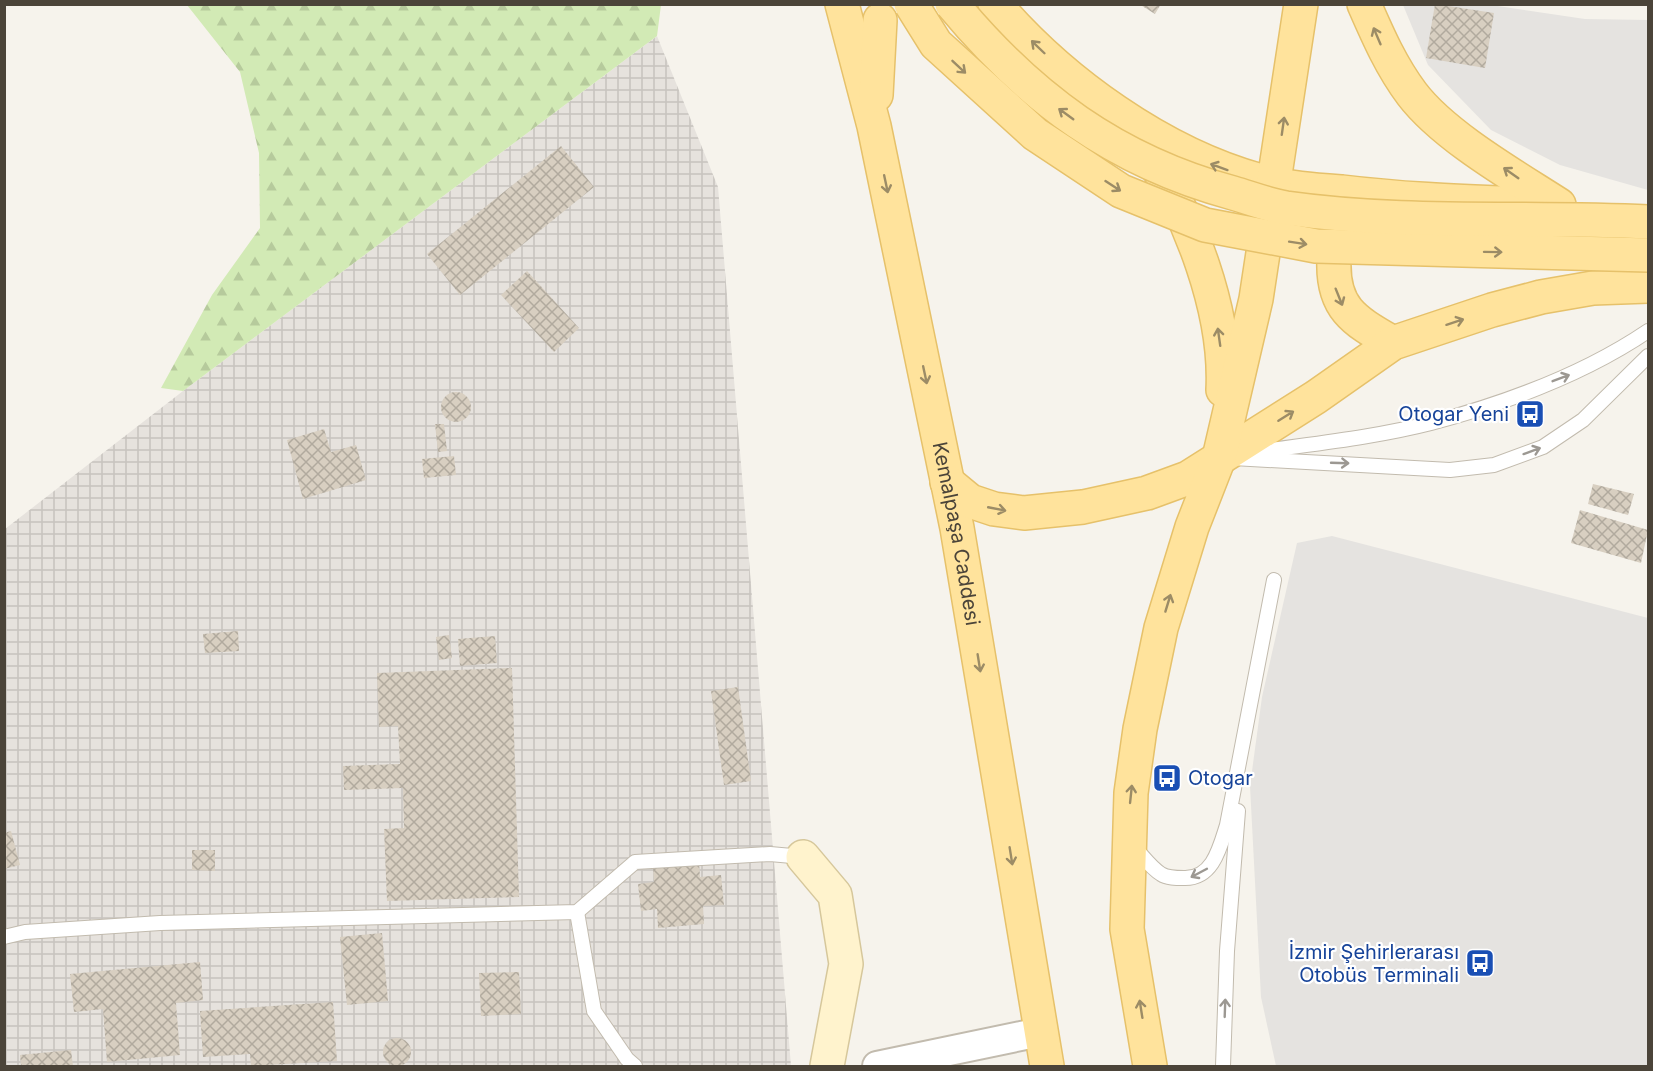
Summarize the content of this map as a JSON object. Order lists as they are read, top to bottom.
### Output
{
  "streets": {
    "main road": ["Kemalpaşa Caddesi"]
  },
  "places": {
    "bus stop": ["Otogar Yeni", "Otogar", "İzmir Şehirlerarası Otobüs Terminali"]
  }
}
